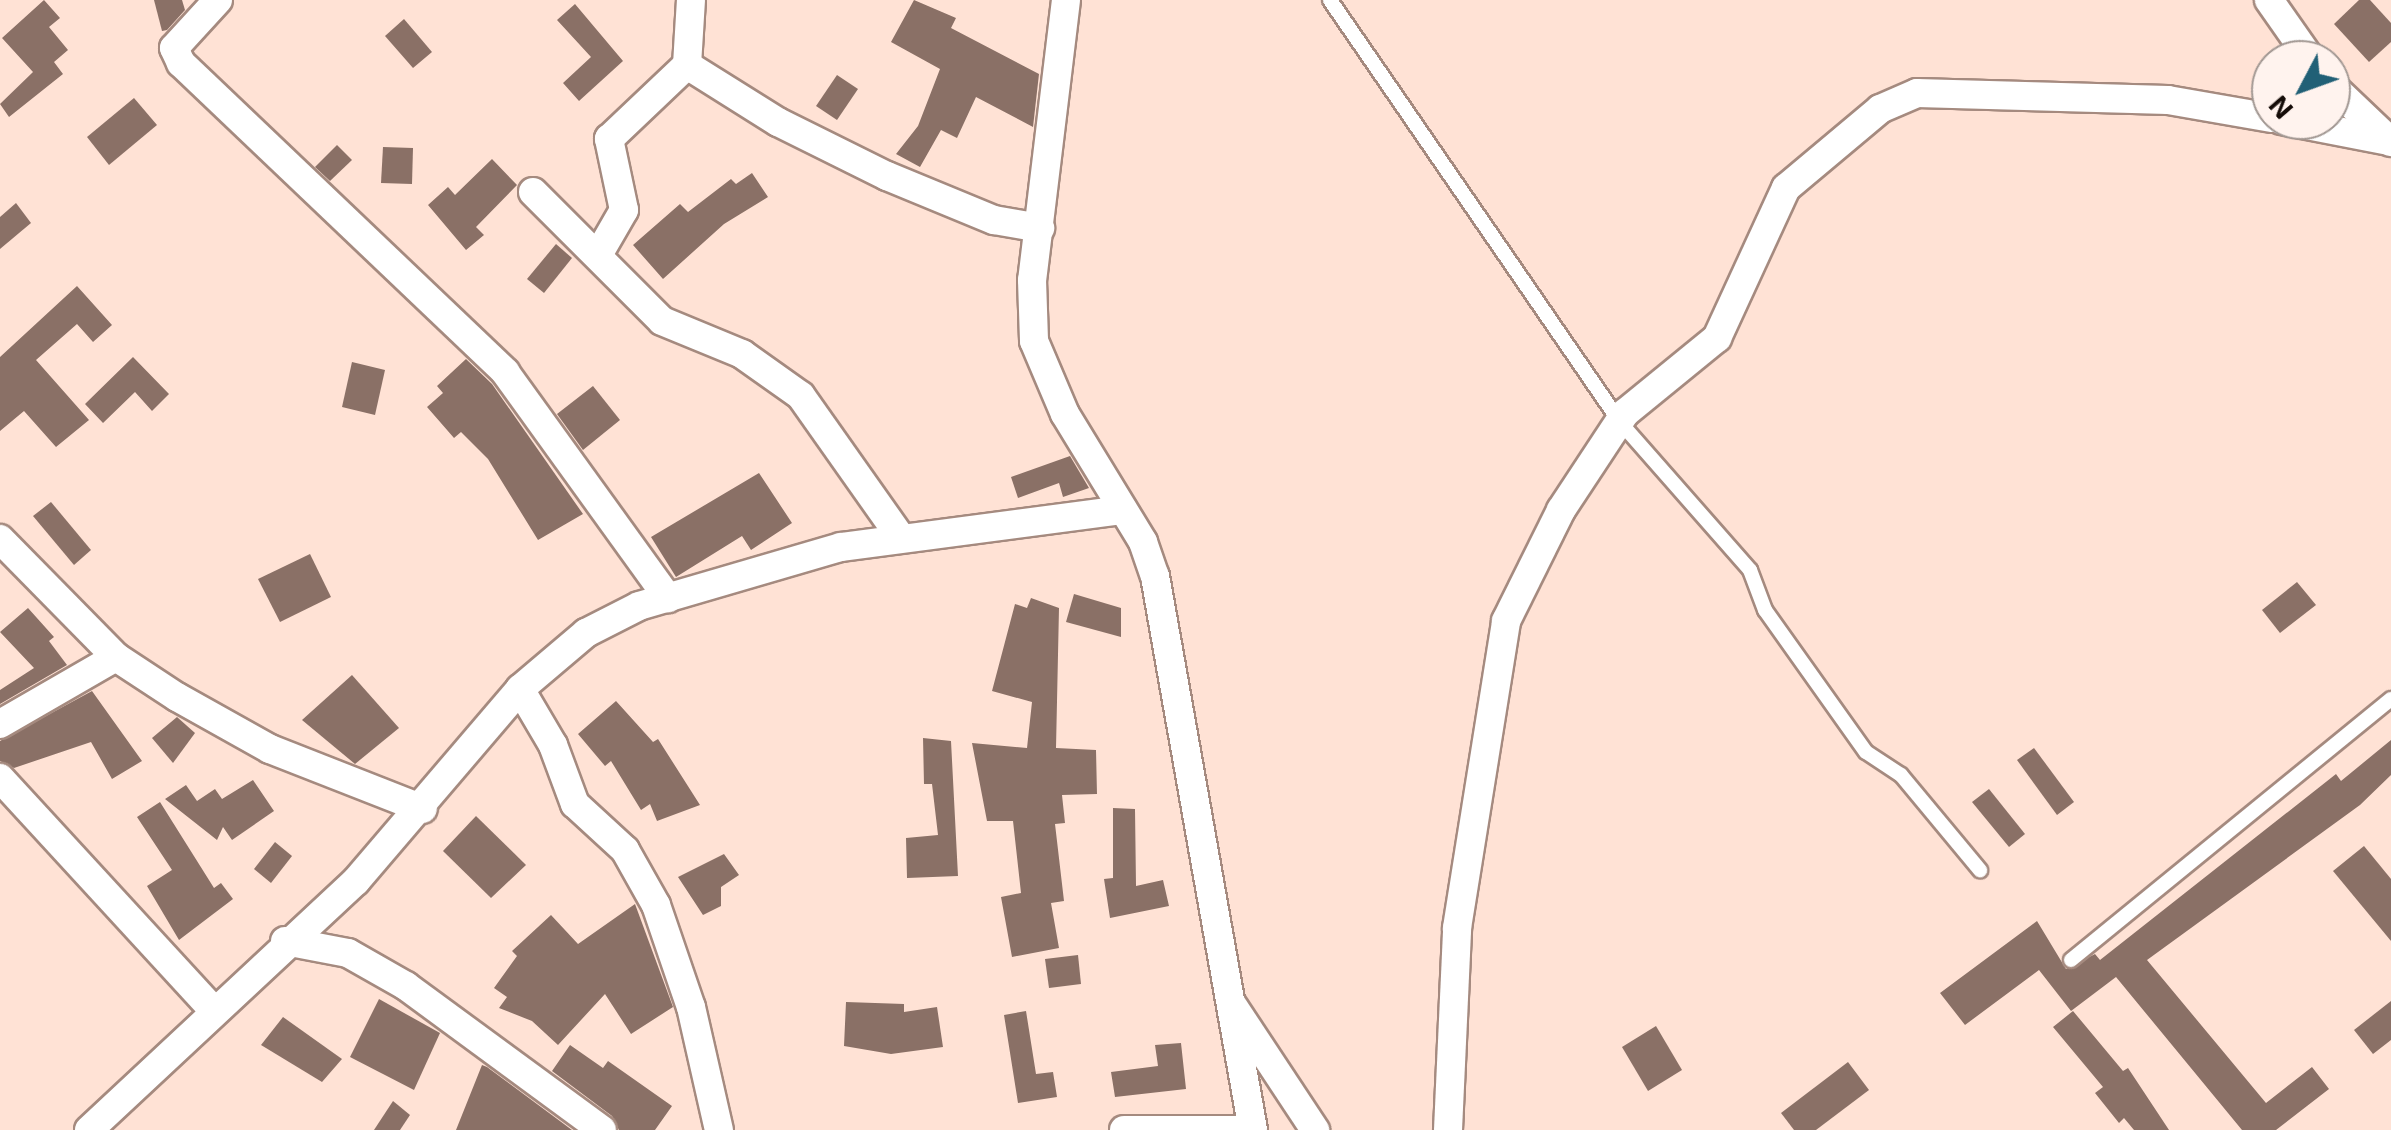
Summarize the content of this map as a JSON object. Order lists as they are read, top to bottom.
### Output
{
  "north": "bottom left"
}
